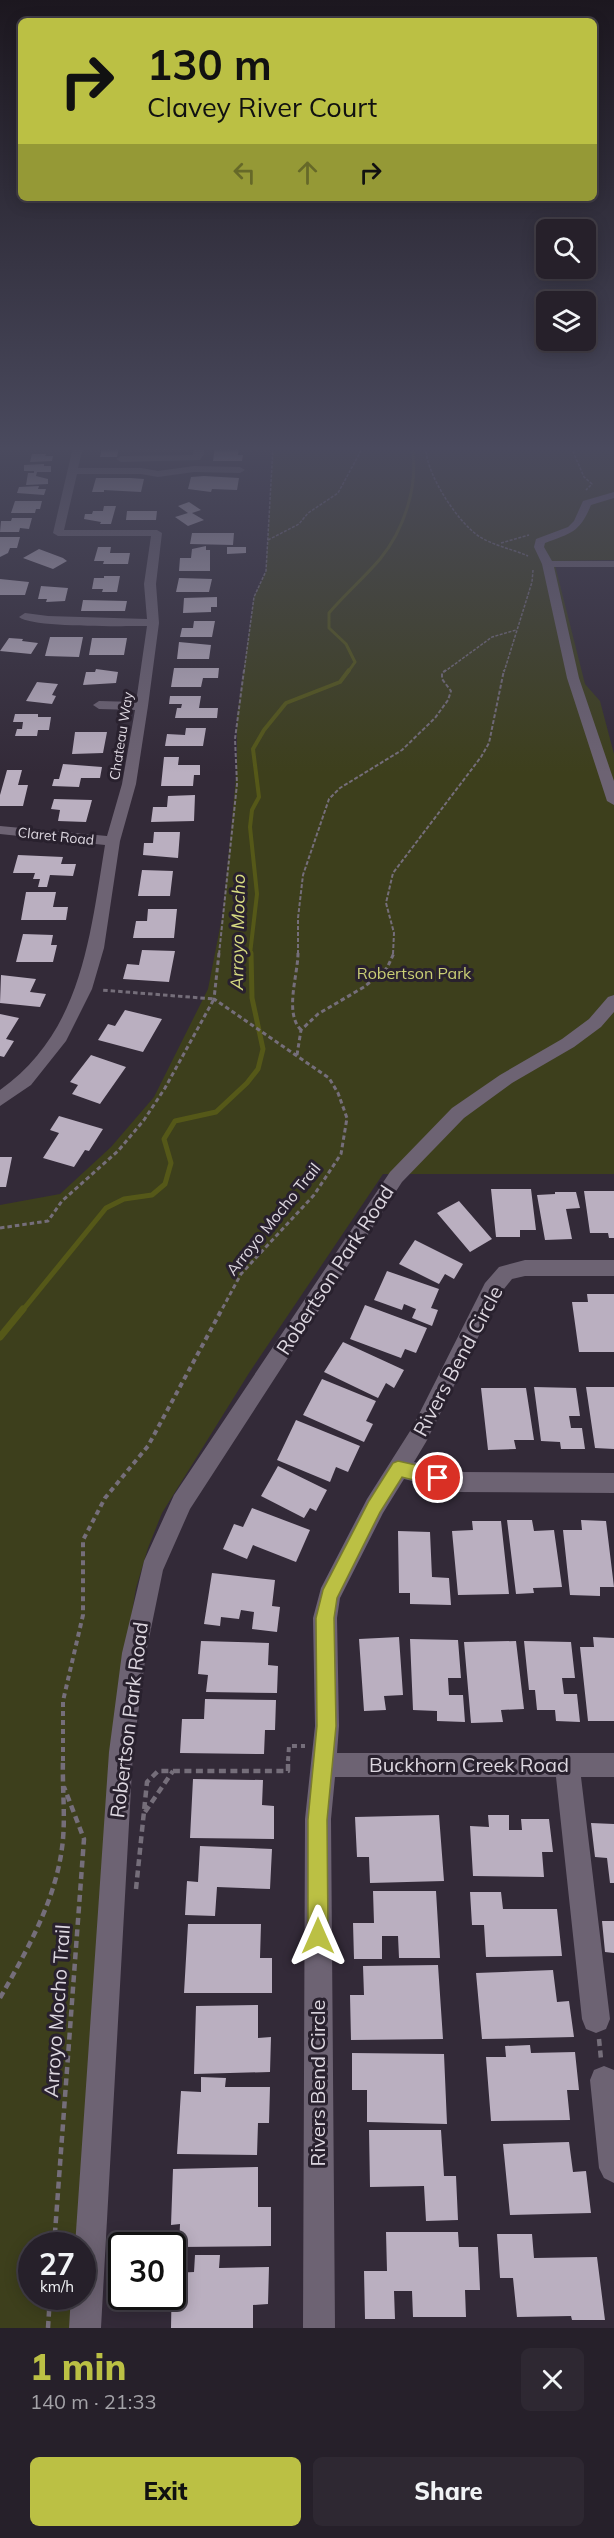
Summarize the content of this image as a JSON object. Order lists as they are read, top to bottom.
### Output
{
  "streets": {
    "street": [
      "Chateau Way",
      "Claret Road",
      "Robertson Park Road",
      "Rivers Bend Circle",
      "Buckhorn Creek Road"
    ],
    "path": ["Arroyo Mocho Trail"]
  },
  "crossings": [
    ["Chateau Way", "Claret Road"],
    ["Rivers Bend Circle", "Buckhorn Creek Road"]
  ],
  "water": ["Arroyo Mocho"],
  "parks": ["Robertson Park"],
  "page": {
    "turn": ["130 m", "Clavey River Court"],
    "speed": "27 km/h",
    "limit": "30",
    "heading": ["1 min", "140 m · 21:33"],
    "buttons": ["Exit", "Share"]
  }
}
